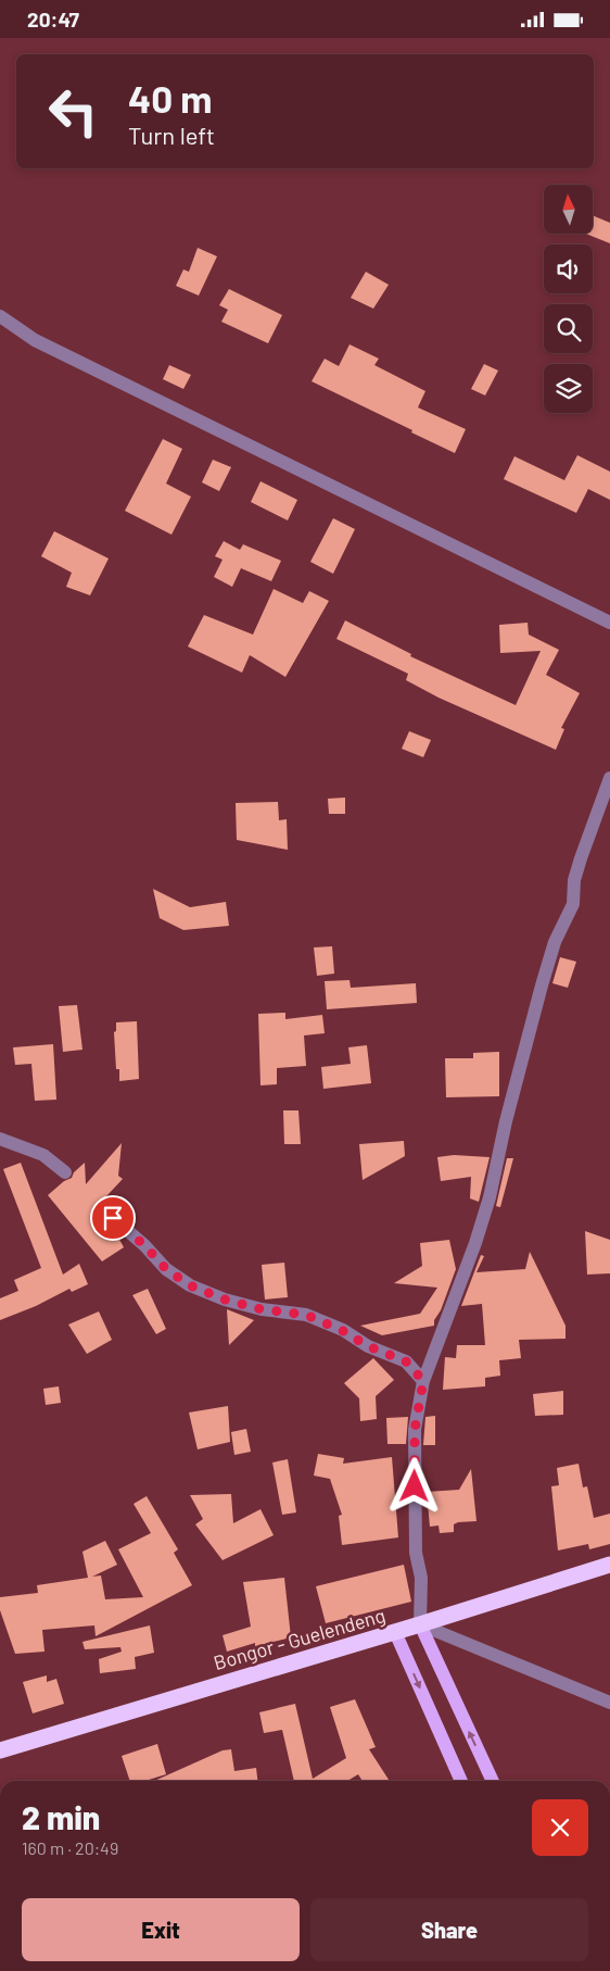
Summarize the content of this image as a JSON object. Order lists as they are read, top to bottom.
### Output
{
  "streets": {
    "highway": ["Bongor - Guelendeng"]
  },
  "north": "top",
  "page": {
    "status": "20:47",
    "turn": ["40 m", "Turn left"],
    "heading": ["2 min", "160 m · 20:49"],
    "buttons": ["Exit", "Share"]
  }
}
